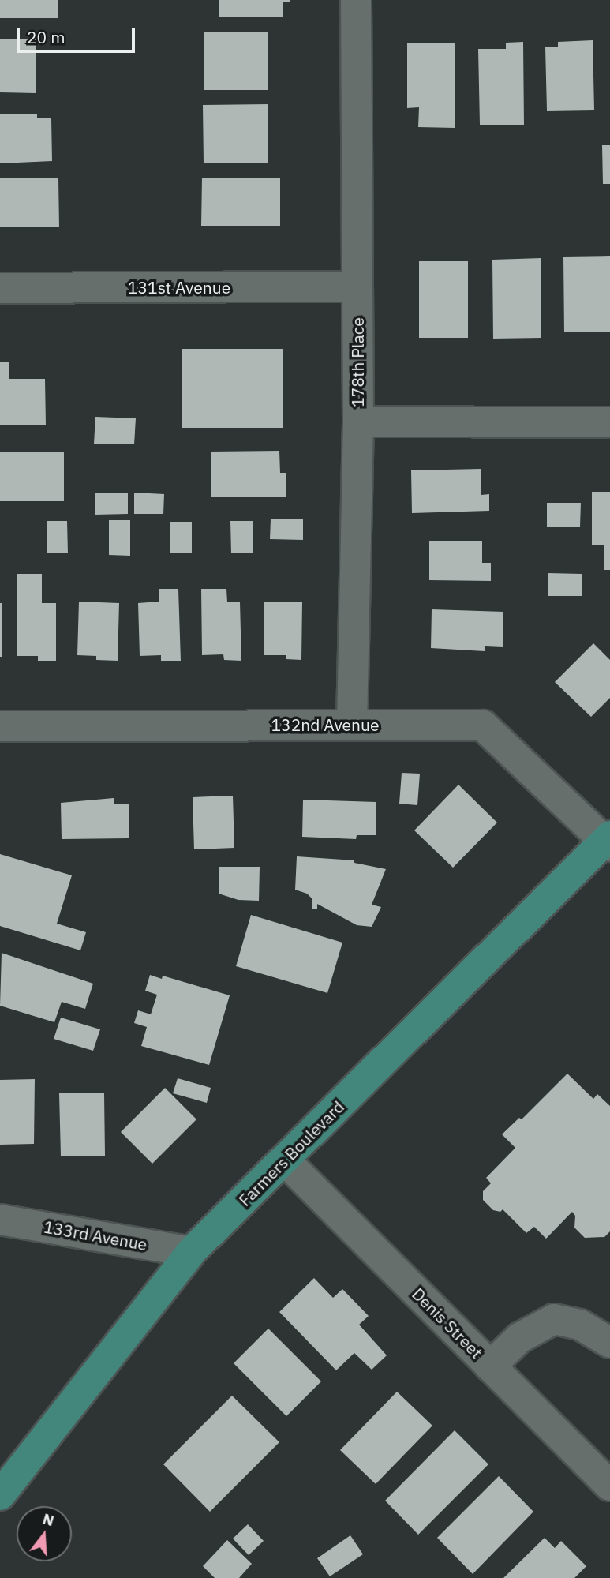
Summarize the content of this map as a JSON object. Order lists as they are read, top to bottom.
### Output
{
  "streets": {
    "main road": ["Farmers Boulevard"],
    "street": [
      "131st Avenue",
      "178th Place",
      "132nd Avenue",
      "133rd Avenue",
      "Denis Street"
    ]
  },
  "crossings": [
    ["131st Avenue", "178th Place"],
    ["178th Place", "132nd Avenue"],
    ["132nd Avenue", "Farmers Boulevard"],
    ["Farmers Boulevard", "133rd Avenue"],
    ["Farmers Boulevard", "Denis Street"]
  ],
  "scale_bar": "20 m",
  "north": "top"
}
